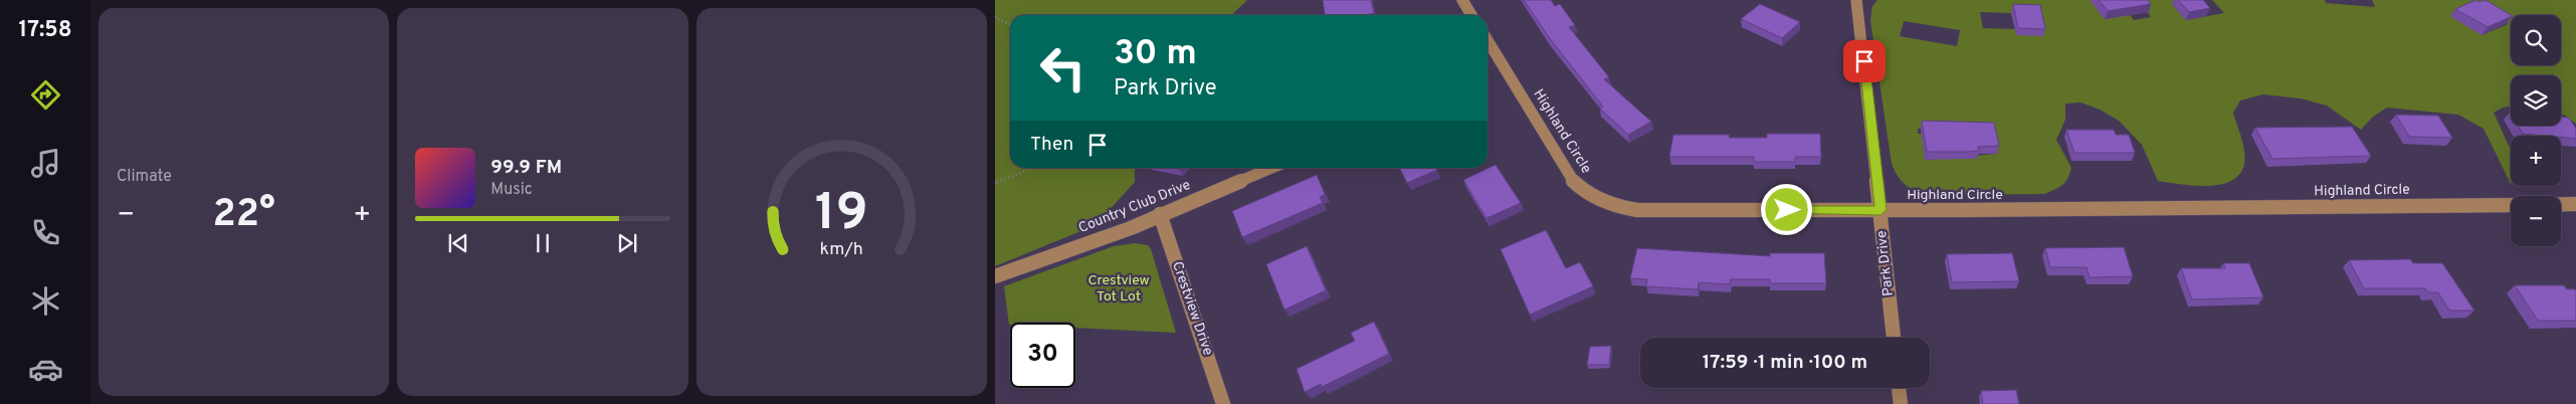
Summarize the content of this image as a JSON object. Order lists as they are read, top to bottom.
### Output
{
  "streets": {
    "street": [
      "Highland Circle",
      "Country Club Drive",
      "Park Drive",
      "Crestview Drive"
    ]
  },
  "crossings": [
    ["Highland Circle", "Park Drive"],
    ["Country Club Drive", "Crestview Drive"]
  ],
  "parks": ["Crestview Tot Lot"],
  "page": {
    "tabs": "17:58",
    "tile": "Climate",
    "map_buttons": ["+", "−"],
    "turn": ["30 m", "Park Drive"],
    "then": "Then",
    "song": ["99.9 FM", "Music"],
    "heat": ["−", "22°", "+"],
    "limit": "30",
    "trip": "17:59 · 1 min · 100 m",
    "gauge": ["19", "km/h"]
  }
}
